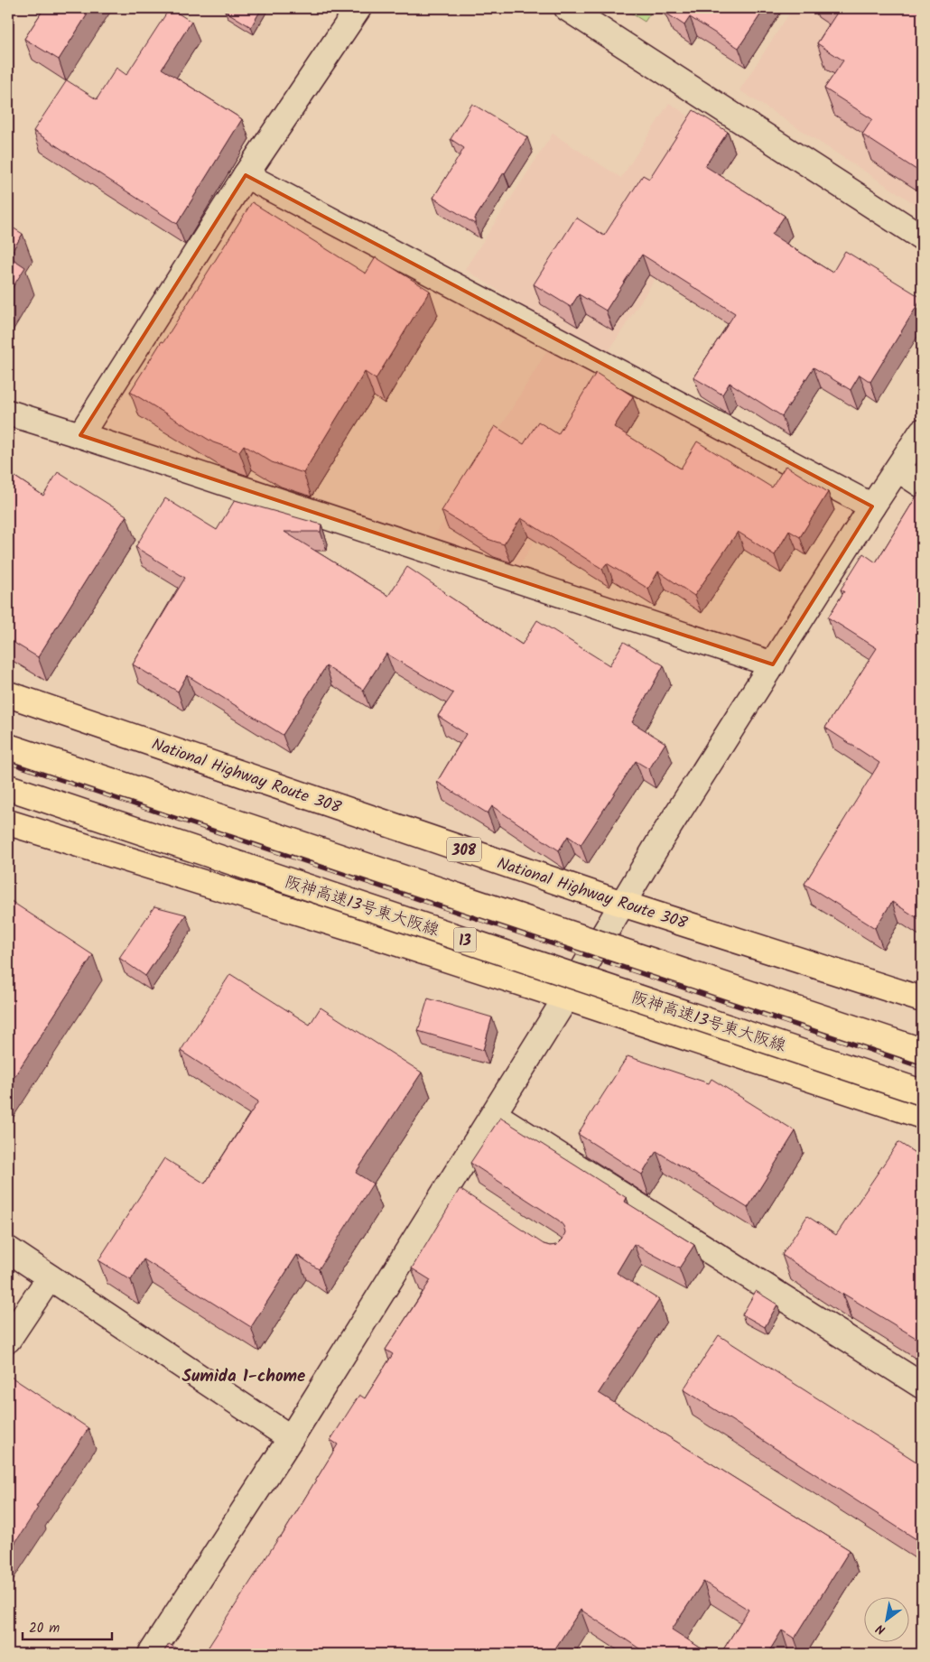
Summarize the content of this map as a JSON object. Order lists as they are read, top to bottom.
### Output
{
  "streets": {
    "highway": [
      "National Highway Route 308",
      "308",
      "阪神高速13号東大阪線",
      "13"
    ]
  },
  "districts": ["Sumida 1-chome"],
  "scale_bar": "20 m",
  "north": "bottom left"
}
